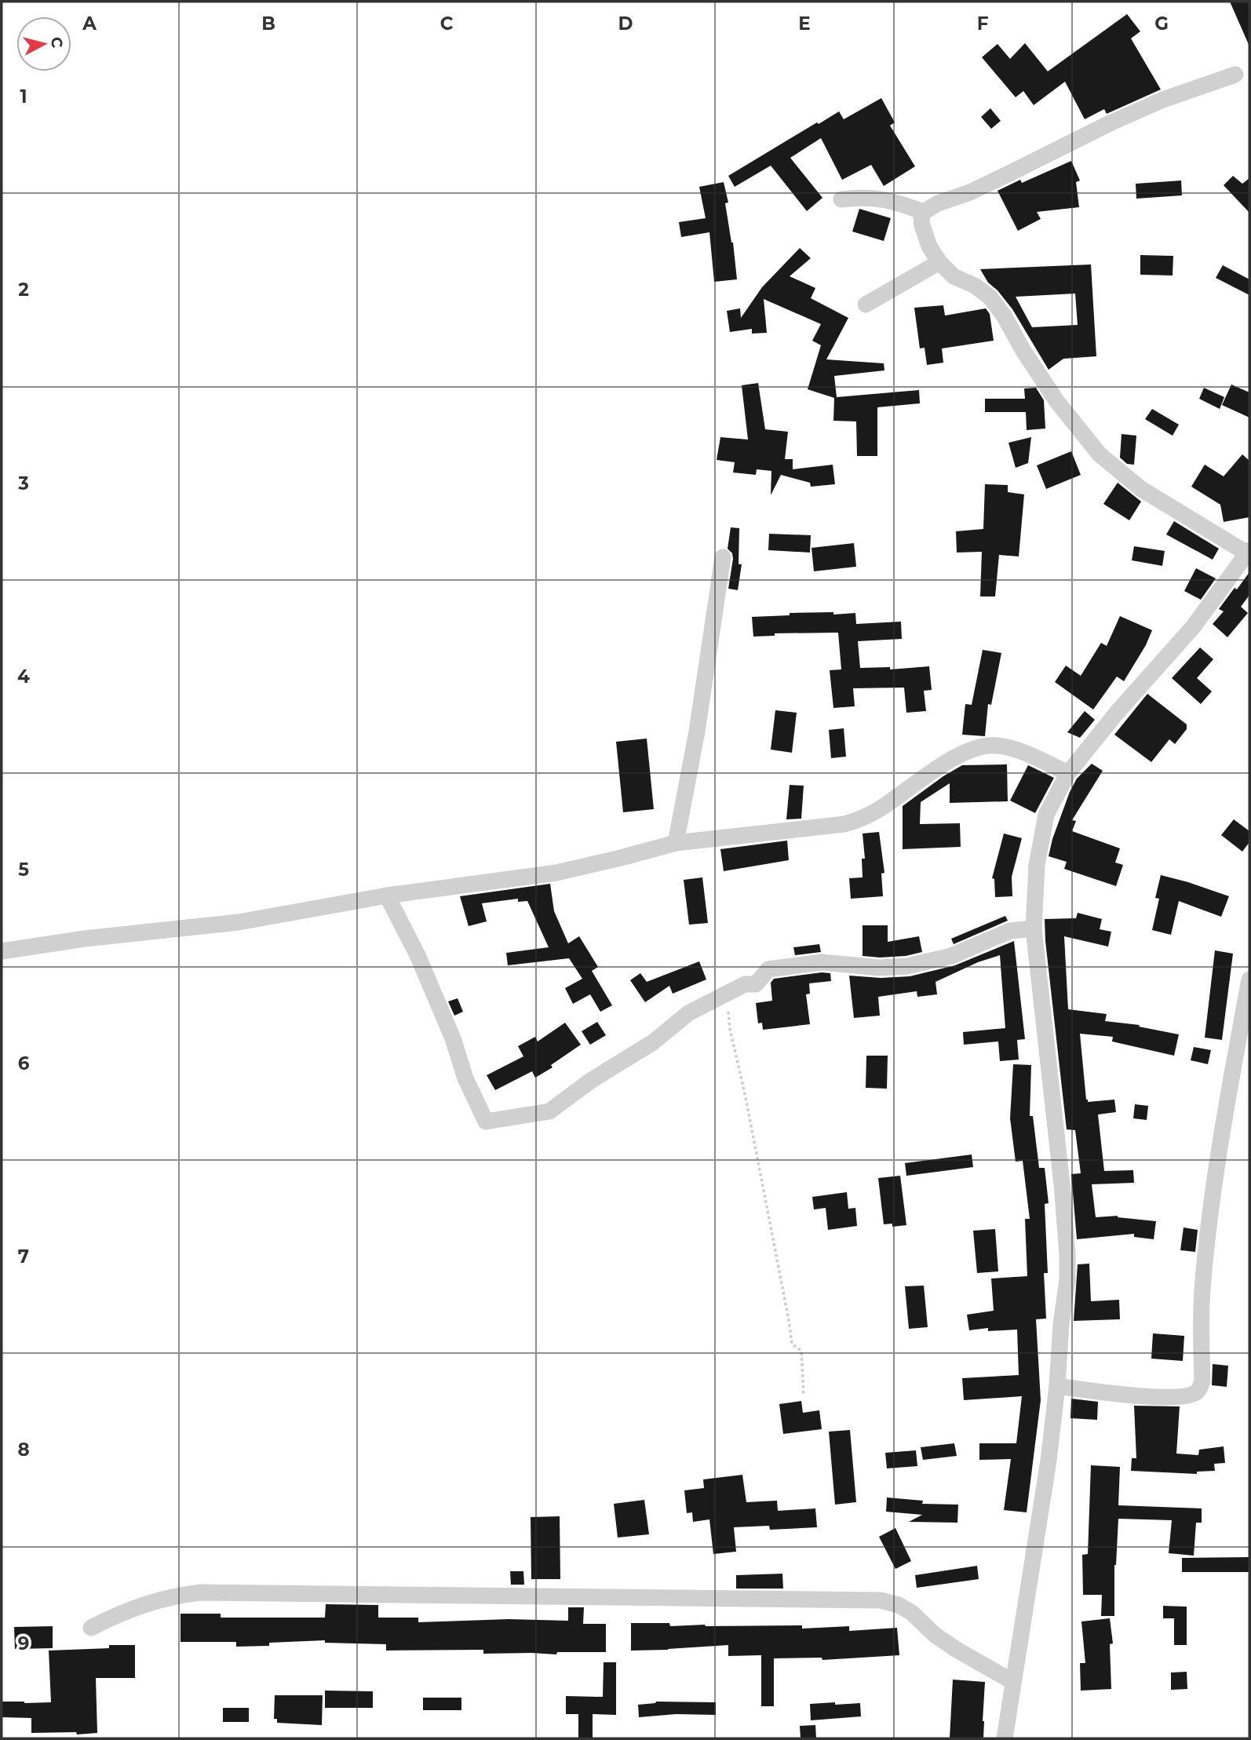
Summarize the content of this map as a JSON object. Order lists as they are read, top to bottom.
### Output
{
  "north": "right",
  "grid": {
    "columns": [
      "A",
      "B",
      "C",
      "D",
      "E",
      "F",
      "G"
    ],
    "rows": [
      "1",
      "2",
      "3",
      "4",
      "5",
      "6",
      "7",
      "8",
      "9"
    ]
  }
}
